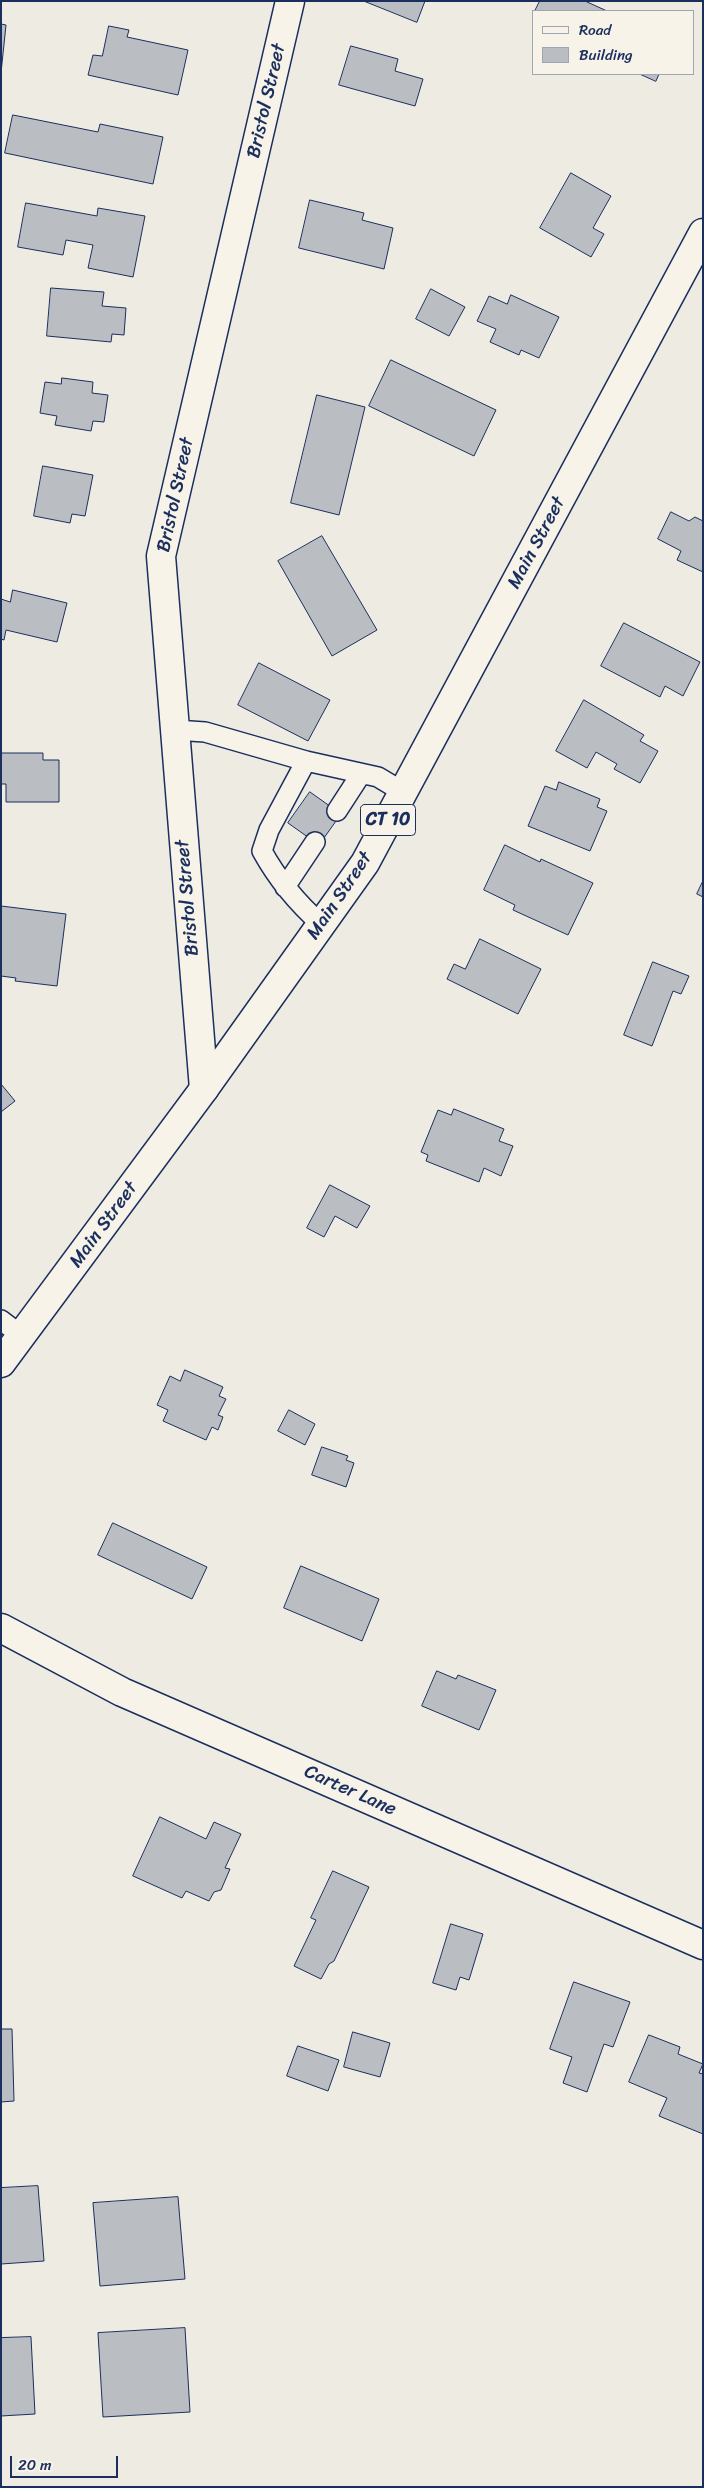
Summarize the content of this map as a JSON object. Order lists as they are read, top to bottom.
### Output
{
  "streets": {
    "main road": [
      "Bristol Street",
      "Main Street",
      "CT 10",
      "Carter Lane"
    ]
  },
  "crossings": [
    ["Bristol Street", "Main Street"]
  ],
  "legend": ["Road", "Building"],
  "scale_bar": "20 m"
}
